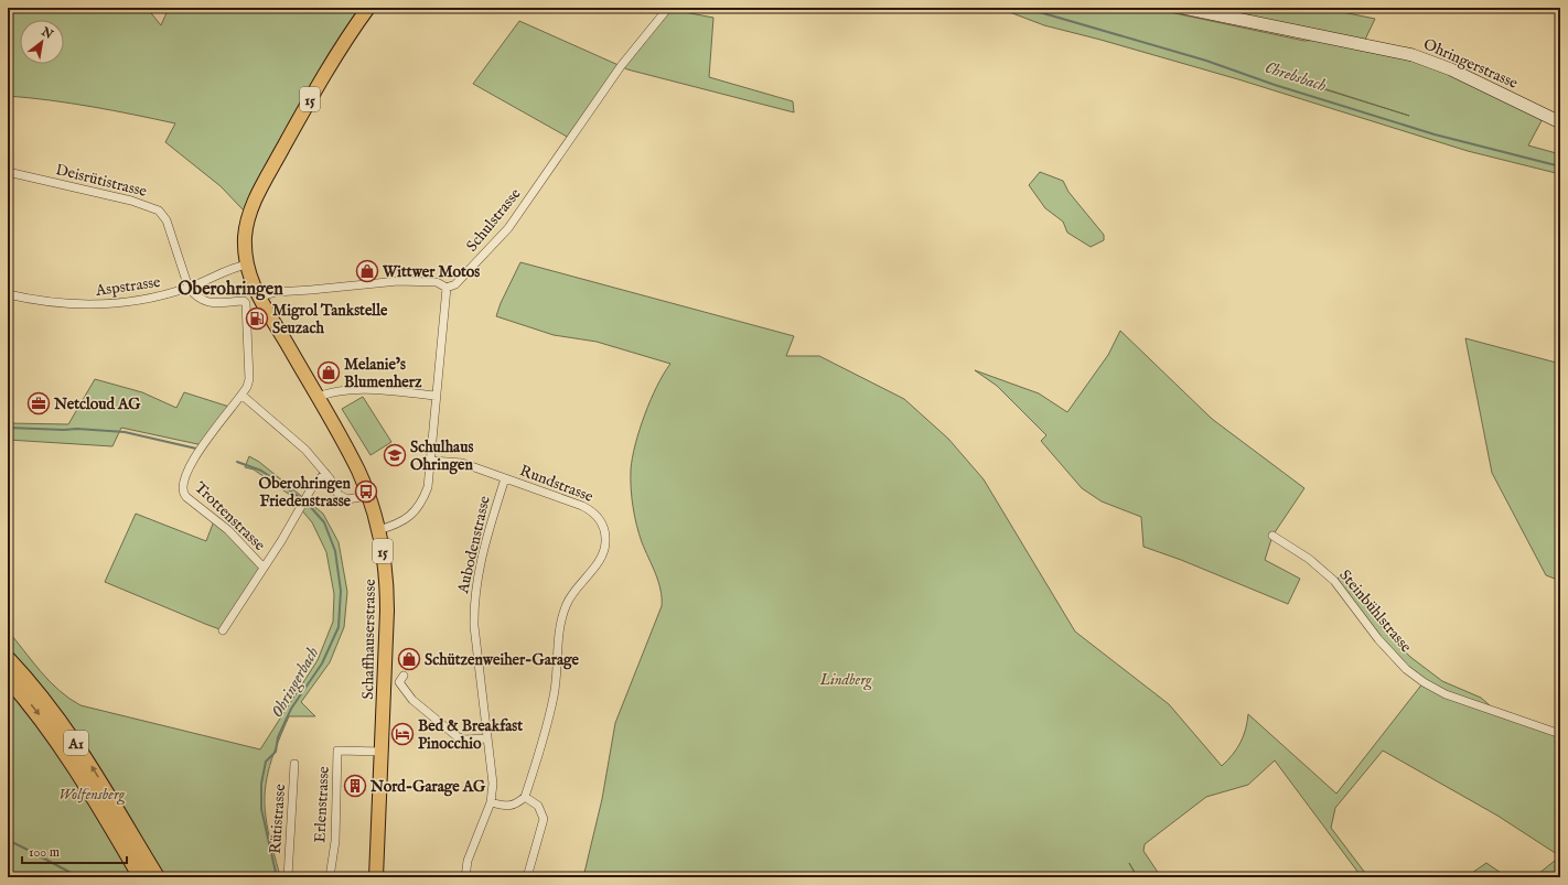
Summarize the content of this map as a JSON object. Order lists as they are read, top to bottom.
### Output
{
  "streets": {
    "highway": ["A1"],
    "main road": ["Ohringerstrasse", "15", "Schaffhauserstrasse"],
    "street": [
      "Deisrütistrasse",
      "Schulstrasse",
      "Aspstrasse",
      "Rundstrasse",
      "Trottenstrasse",
      "Aubodenstrasse",
      "Steinbühlstrasse",
      "Erlenstrasse",
      "Rütistrasse"
    ]
  },
  "crossings": [
    ["Deisrütistrasse", "Aspstrasse"],
    ["Deisrütistrasse", "Trottenstrasse"],
    ["Aspstrasse", "Trottenstrasse"],
    ["Aspstrasse", "Schaffhauserstrasse"],
    ["Rundstrasse", "Aubodenstrasse"],
    ["Schaffhauserstrasse", "Erlenstrasse"]
  ],
  "districts": ["Oberohringen"],
  "water": ["Chrebsbach", "Ohringerbach"],
  "parks": ["Lindberg", "Wolfensberg"],
  "places": {
    "shop": ["Wittwer Motos", "Melanie’s Blumenherz", "Schützenweiher-Garage"],
    "fuel station": ["Migrol Tankstelle Seuzach"],
    "office": ["Netcloud AG"],
    "school or university": ["Schulhaus Ohringen"],
    "bus stop": ["Oberohringen Friedenstrasse"],
    "hotel": ["Bed & Breakfast Pinocchio"],
    "building": ["Nord-Garage AG"]
  },
  "scale_bar": "100 m",
  "north": "top right"
}
